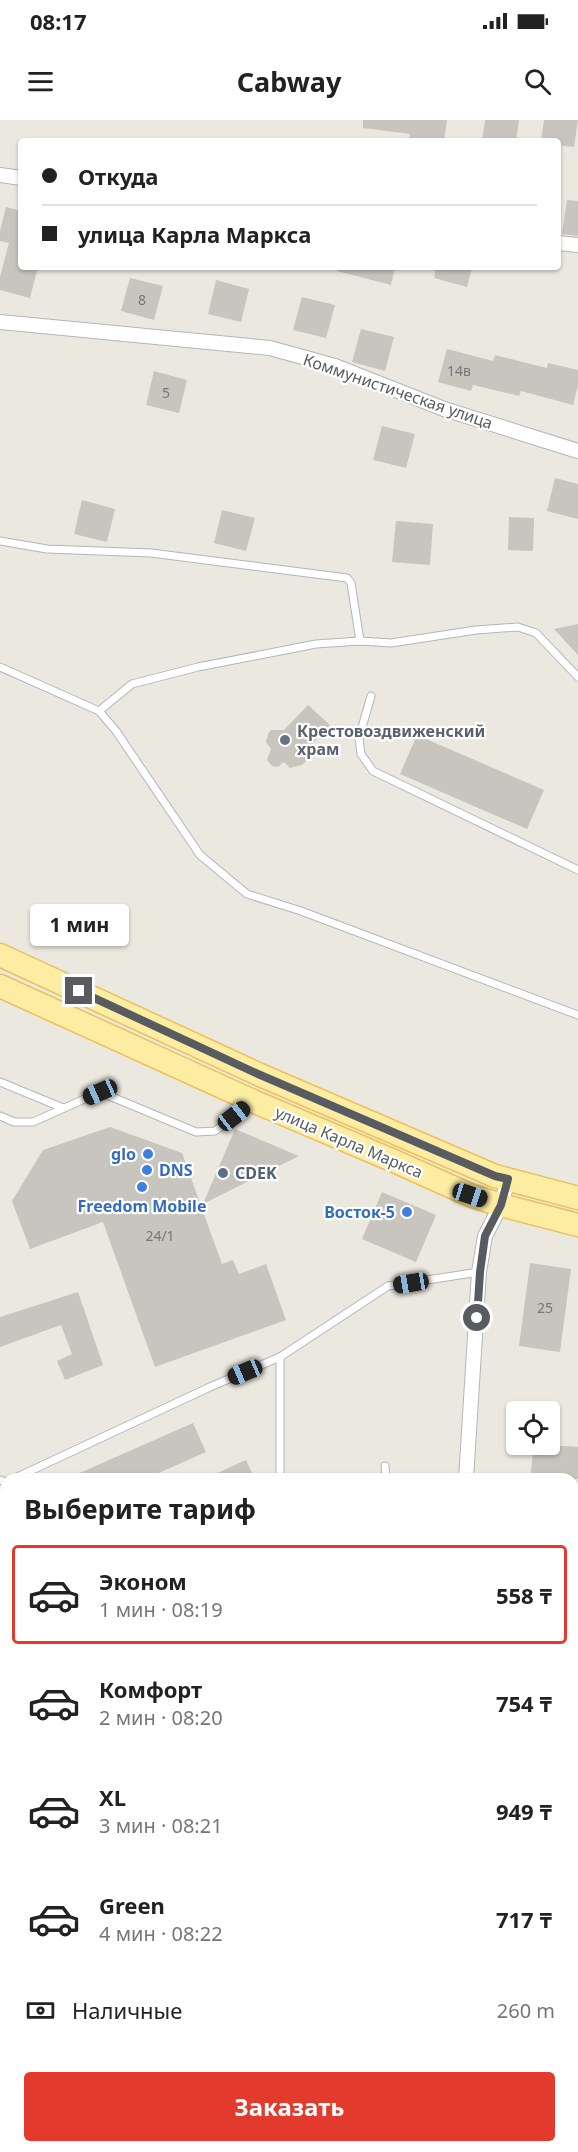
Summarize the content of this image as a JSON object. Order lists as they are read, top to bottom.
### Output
{
  "streets": {
    "main road": ["улица Карла Маркса"],
    "street": ["Коммунистическая улица"]
  },
  "places": [
    "Крестовоздвиженский храм",
    "glo",
    "DNS",
    "CDEK",
    "Freedom Mobile",
    "Восток-5"
  ],
  "house_numbers": [
    "8",
    "14в",
    "5",
    "24/1",
    "25"
  ],
  "page": {
    "status": "08:17",
    "header": "Cabway",
    "banner": ["Откуда", "улица Карла Маркса"],
    "bubble": "1 мин",
    "heading": "Выберите тариф",
    "list": [
      {
        "name": "Эконом",
        "note": "1 мин · 08:19",
        "value": "558 ₸"
      },
      {
        "name": "Комфорт",
        "note": "2 мин · 08:20",
        "value": "754 ₸"
      },
      {
        "name": "XL",
        "note": "3 мин · 08:21",
        "value": "949 ₸"
      },
      {
        "name": "Green",
        "note": "4 мин · 08:22",
        "value": "717 ₸"
      }
    ],
    "pay": ["Наличные", "260 m"],
    "buttons": "Заказать"
  }
}
